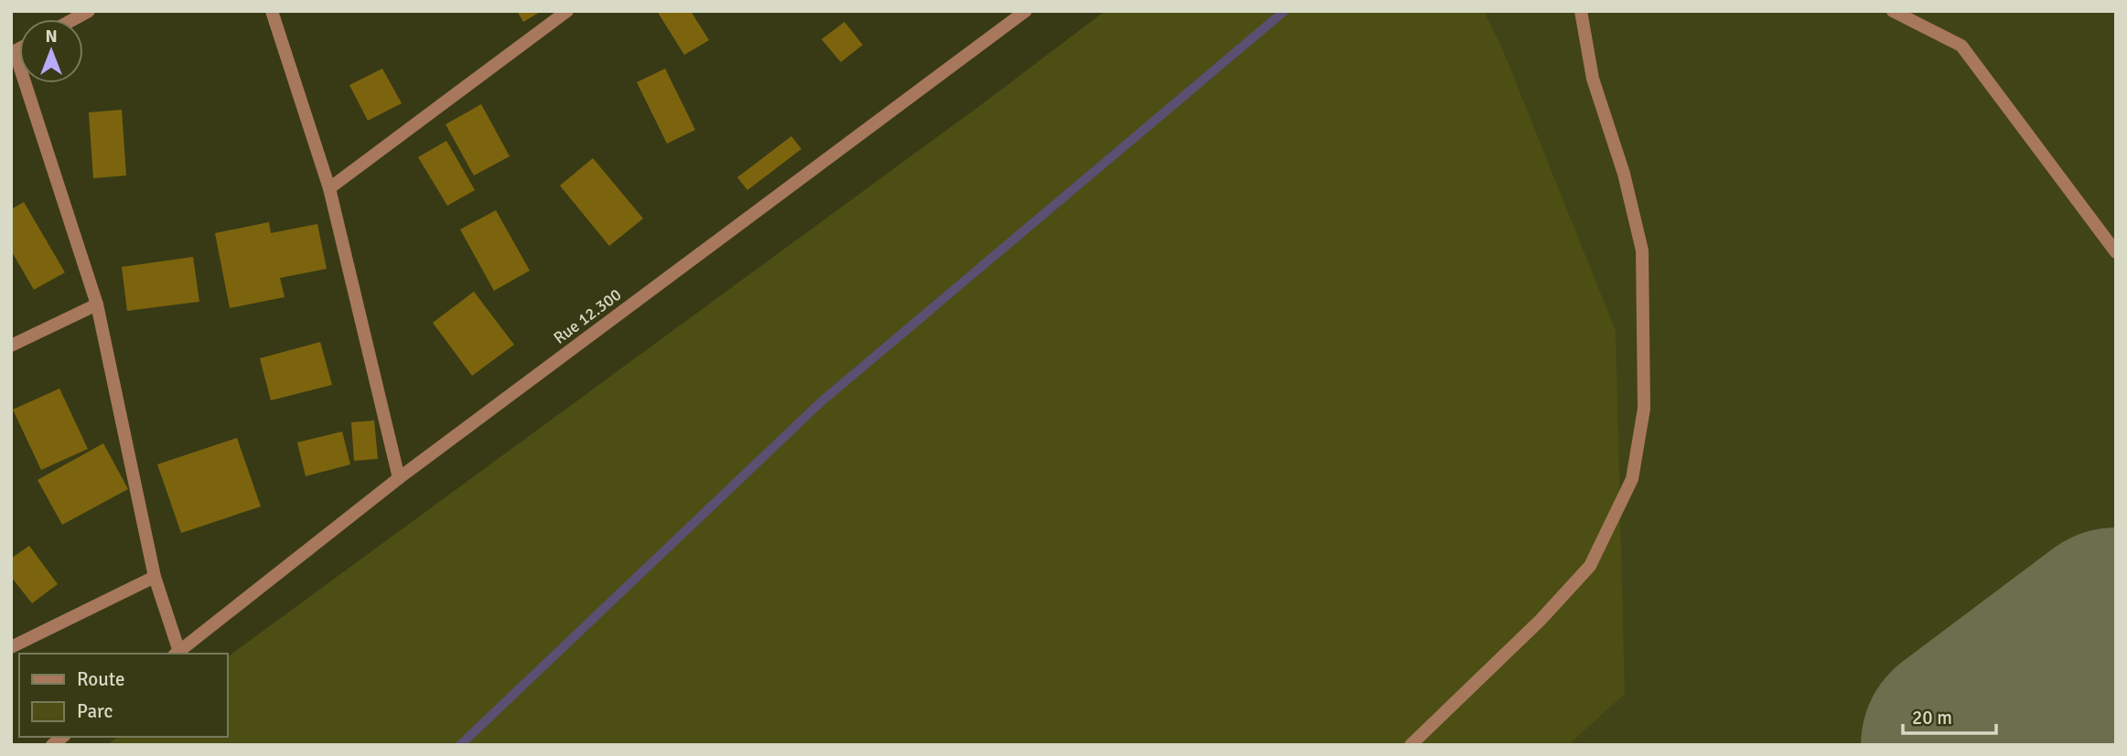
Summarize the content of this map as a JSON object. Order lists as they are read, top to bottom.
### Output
{
  "streets": {
    "street": ["Rue 12.300"]
  },
  "legend": ["Route", "Parc"],
  "scale_bar": "20 m",
  "north": "top"
}
